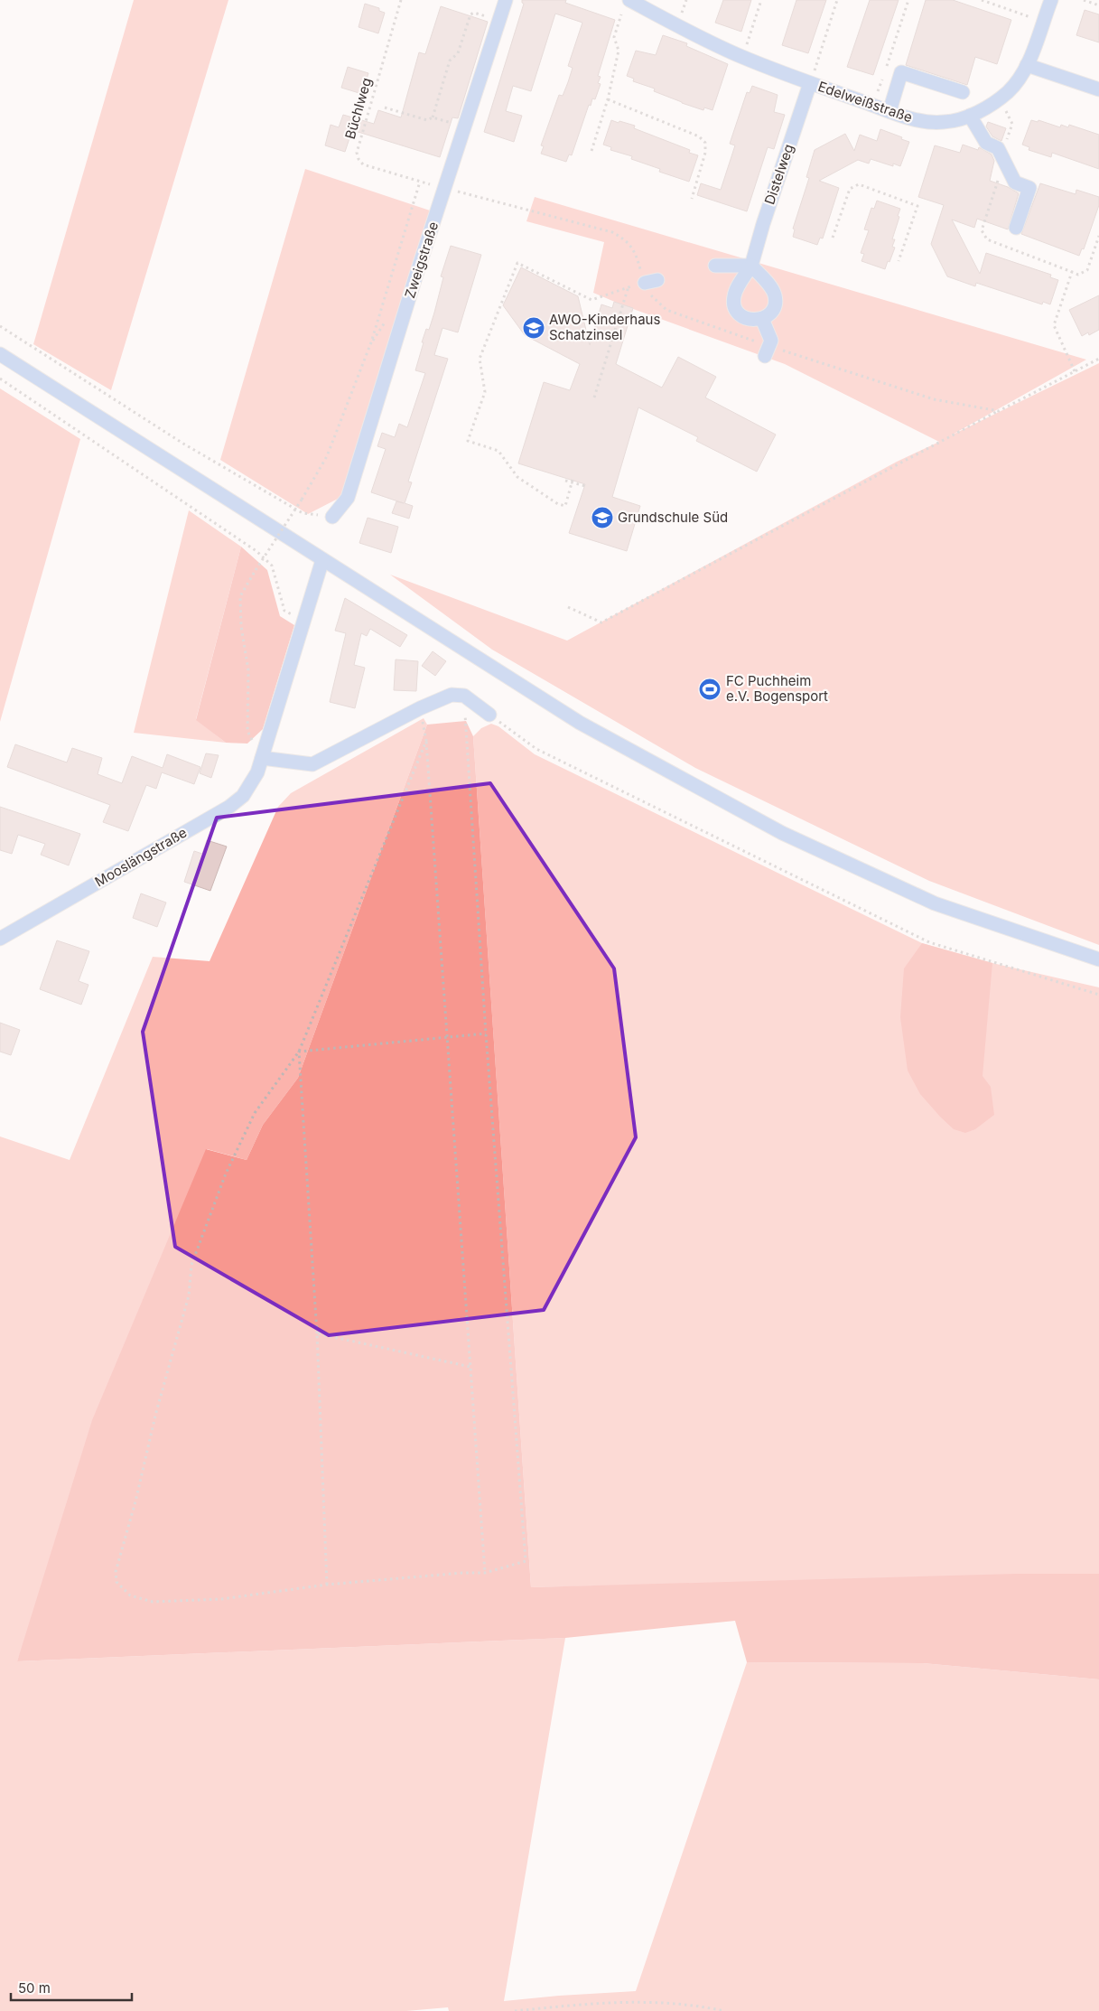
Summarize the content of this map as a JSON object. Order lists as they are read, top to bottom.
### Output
{
  "streets": {
    "street": [
      "Edelweißstraße",
      "Distelweg",
      "Zweigstraße",
      "Mooslängstraße"
    ],
    "path": ["Büchlweg"]
  },
  "crossings": [
    ["Edelweißstraße", "Distelweg"],
    ["Büchlweg", "Zweigstraße"]
  ],
  "places": {
    "school or university": ["AWO-Kinderhaus Schatzinsel", "Grundschule Süd"],
    "sports": ["FC Puchheim e.V. Bogensport"]
  },
  "scale_bar": "50 m"
}
